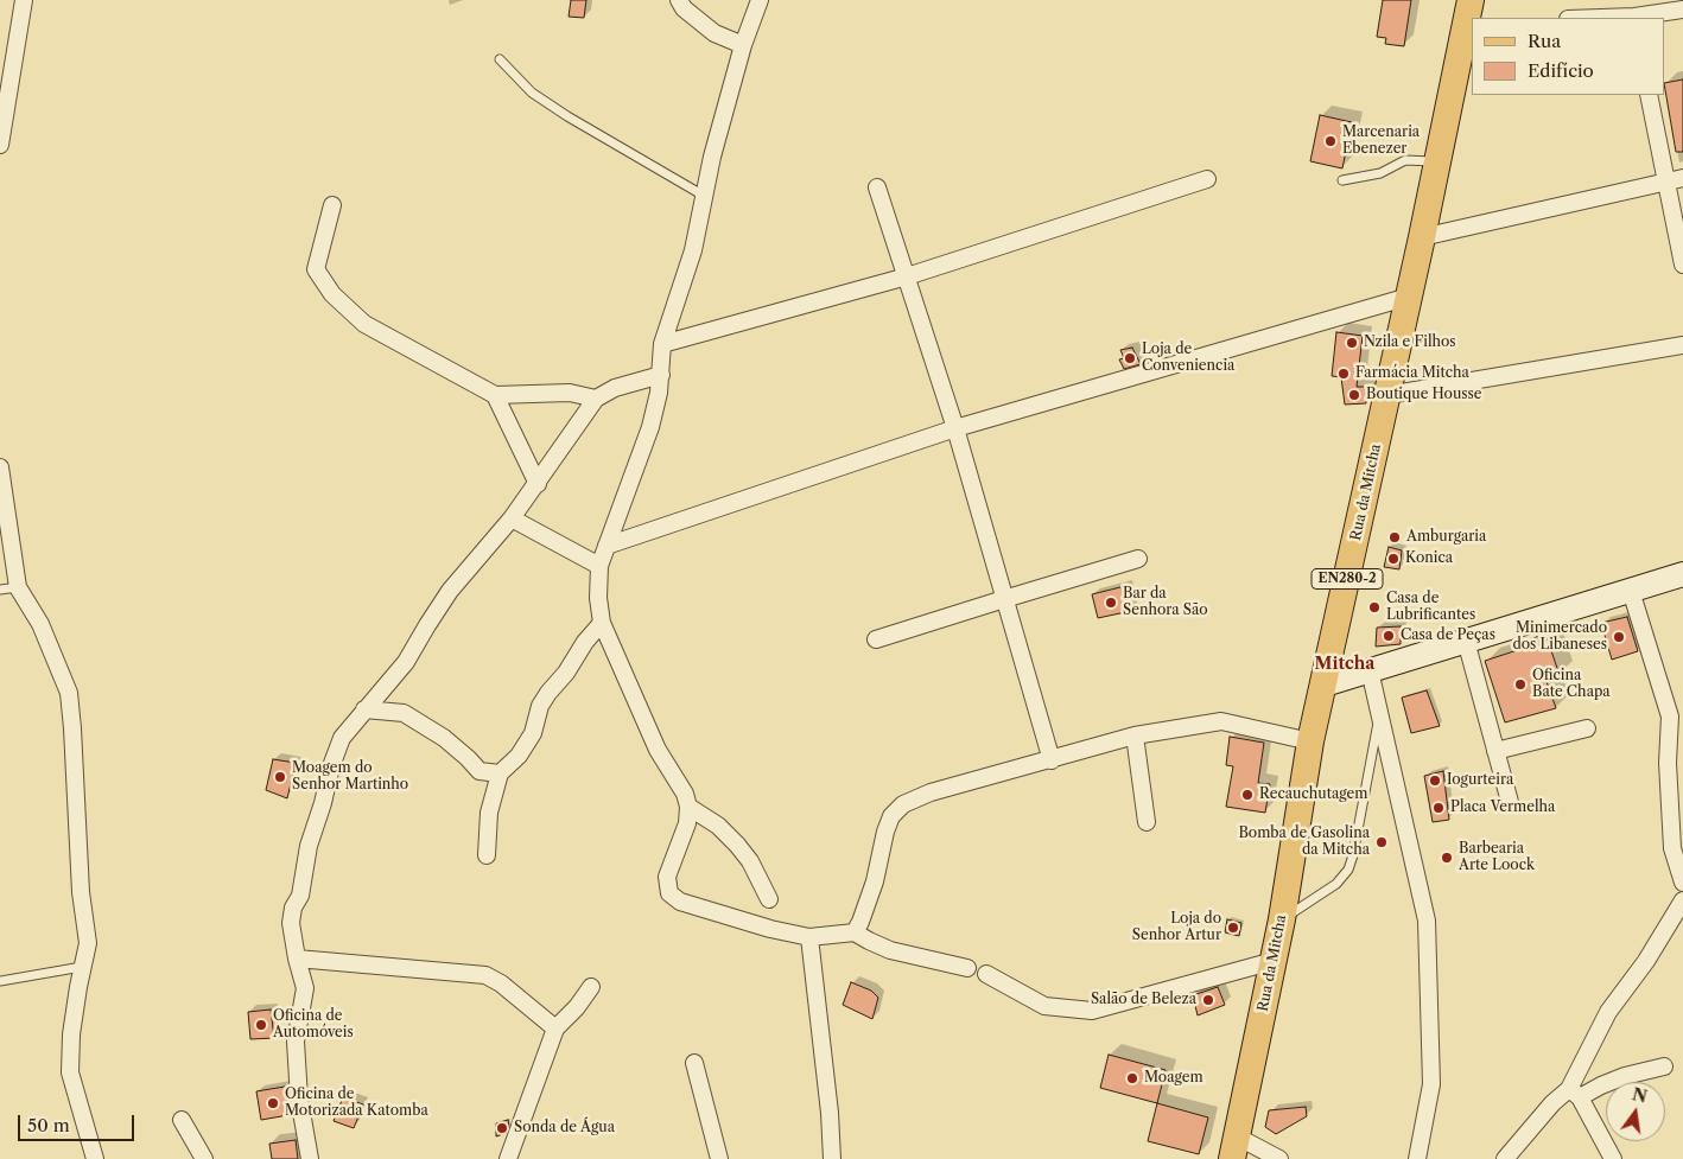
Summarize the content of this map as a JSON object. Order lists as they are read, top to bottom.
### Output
{
  "streets": {
    "main road": ["Rua da Mitcha", "EN280-2"]
  },
  "districts": ["Mitcha"],
  "places": [
    "Marcenaria Ebenezer",
    "Nzila e Filhos",
    "Loja de Conveniencia",
    "Farmácia Mitcha",
    "Boutique Housse",
    "Amburgaria",
    "Konica",
    "Bar da Senhora São",
    "Casa de Lubrificantes",
    "Casa de Peças",
    "Minimercado dos Libaneses",
    "Oficina Bate Chapa",
    "Moagem do Senhor Martinho",
    "Iogurteira",
    "Recauchutagem",
    "Placa Vermelha",
    "Bomba de Gasolina da Mitcha",
    "Barbearia Arte Loock",
    "Loja do Senhor Artur",
    "Salão de Beleza",
    "Oficina de Automóveis",
    "Moagem",
    "Oficina de Motorizada Katomba",
    "Sonda de Água"
  ],
  "legend": ["Rua", "Edifício"],
  "scale_bar": "50 m",
  "north": "top"
}
